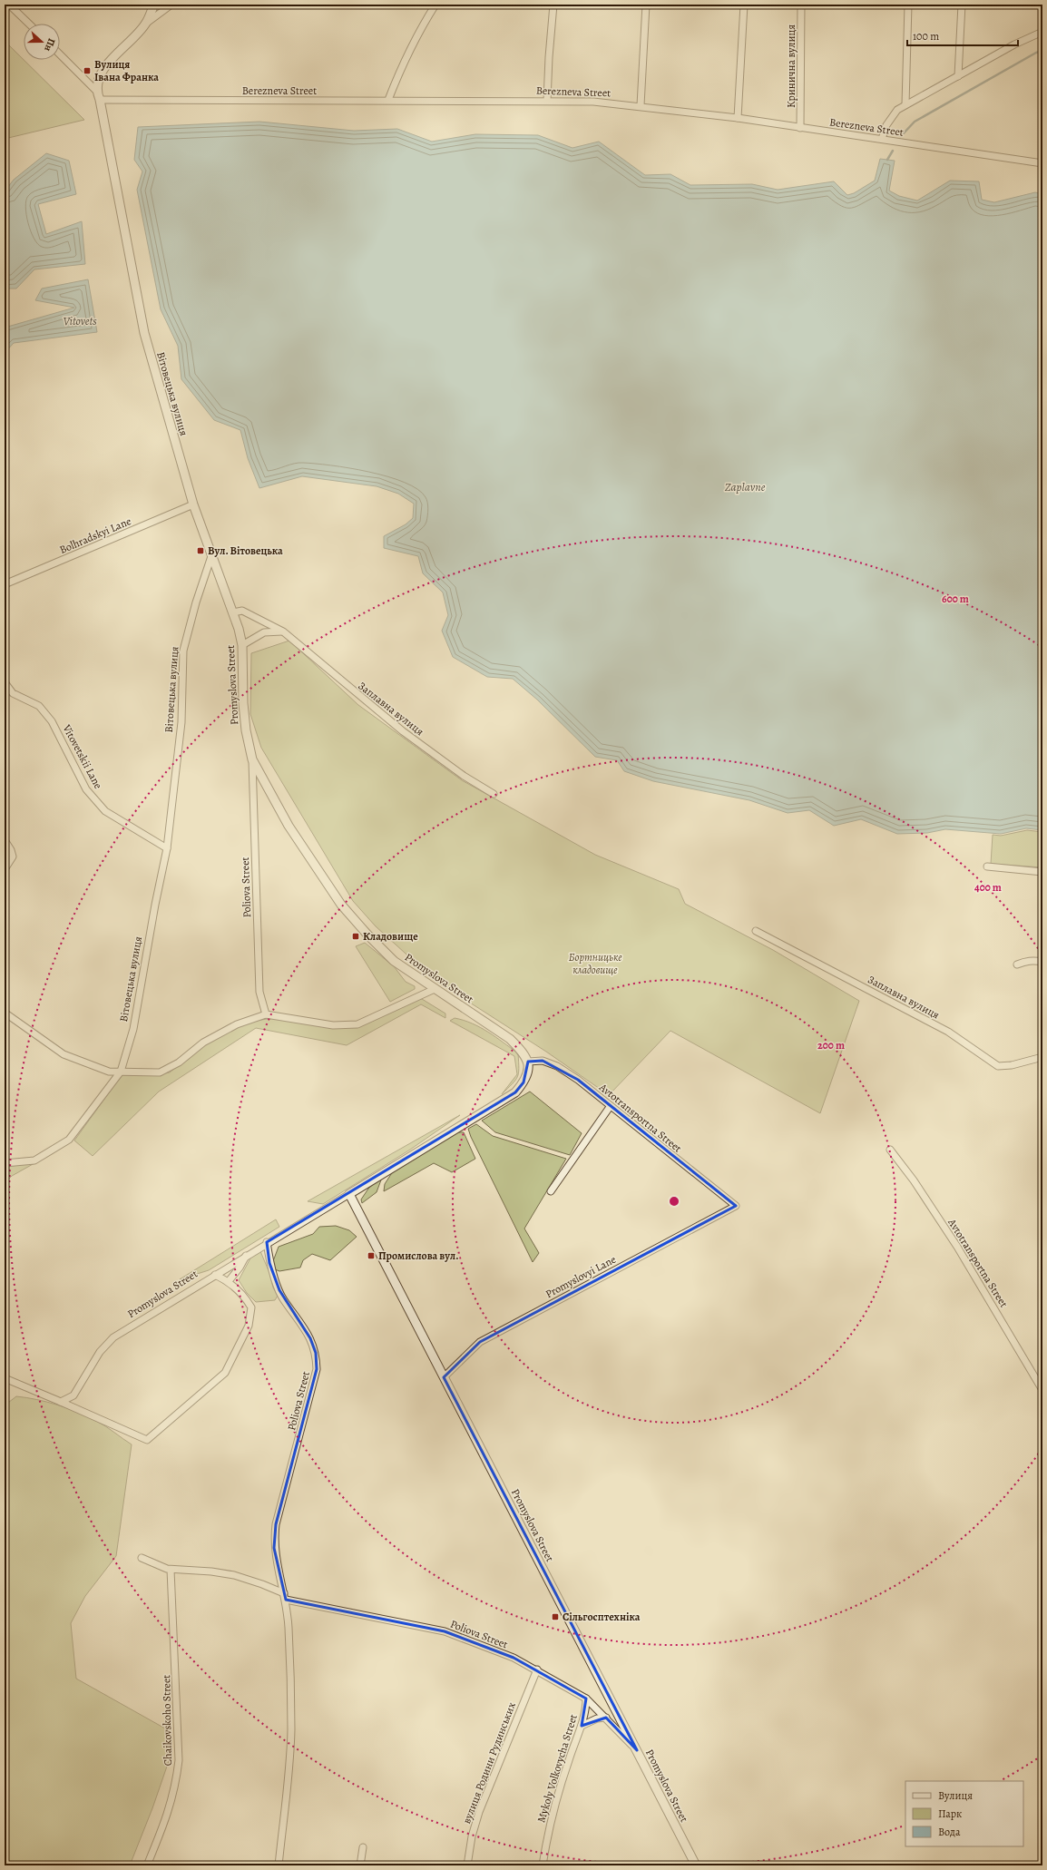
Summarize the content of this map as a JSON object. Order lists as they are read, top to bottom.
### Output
{
  "streets": {
    "street": [
      "Кринична вулиця",
      "Berezneva Street",
      "Вітовецька вулиця",
      "Bolhradskyi Lane",
      "Promyslova Street",
      "Заплавна вулиця",
      "Vitovetskii Lane",
      "Poliova Street",
      "Avtotransportna Street",
      "Promyslovyi Lane",
      "Chaikovskoho Street",
      "вулиця Родини Рудинських",
      "Mykoly Volkovycha Street"
    ]
  },
  "crossings": [
    ["Кринична вулиця", "Berezneva Street"],
    ["Berezneva Street", "Вітовецька вулиця"],
    ["Вітовецька вулиця", "Bolhradskyi Lane"],
    ["Вітовецька вулиця", "Promyslova Street"],
    ["Вітовецька вулиця", "Vitovetskii Lane"],
    ["Promyslova Street", "Заплавна вулиця"],
    ["Promyslova Street", "Poliova Street"],
    ["Promyslova Street", "Avtotransportna Street"],
    ["Promyslova Street", "Promyslovyi Lane"],
    ["Poliova Street", "Chaikovskoho Street"],
    ["Poliova Street", "вулиця Родини Рудинських"],
    ["Poliova Street", "Mykoly Volkovycha Street"],
    ["Avtotransportna Street", "Promyslovyi Lane"]
  ],
  "water": ["Vitovets", "Zaplavne"],
  "parks": ["Бортницьке кладовище"],
  "places": {
    "transit": [
      "Вулиця Івана Франка",
      "Вул. Вітовецька",
      "Кладовище",
      "Промислова вул.",
      "Сільгосптехніка"
    ]
  },
  "legend": ["Вулиця", "Парк", "Вода"],
  "scale_bar": "100 m",
  "north": "right",
  "rings": ["600 m", "400 m", "200 m"]
}
